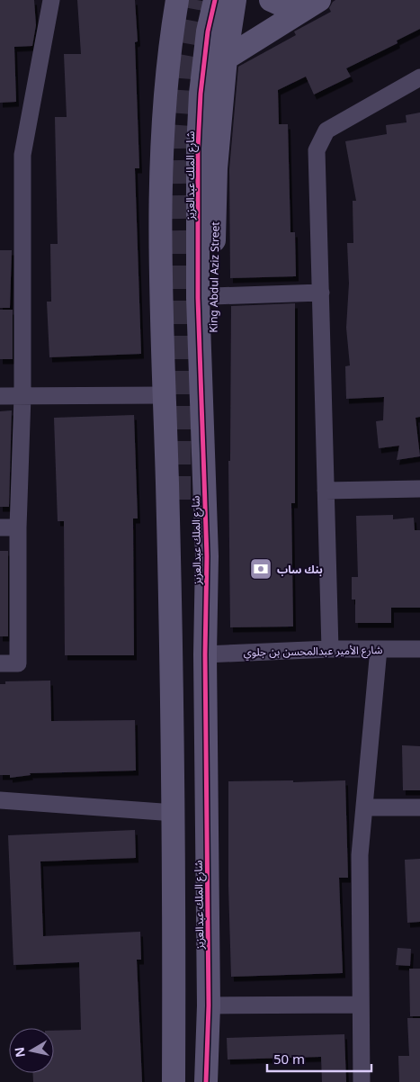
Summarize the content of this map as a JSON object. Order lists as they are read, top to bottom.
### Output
{
  "streets": {
    "street": ["شارع الملك عبدالعزيز", "King Abdul Aziz Street", "شارع الأمير عبدالمحسن بن جلوي"]
  },
  "crossings": [
    ["شارع الملك عبدالعزيز", "King Abdul Aziz Street"],
    ["شارع الملك عبدالعزيز", "شارع الأمير عبدالمحسن بن جلوي"]
  ],
  "places": {
    "bank": ["بنك ساب"]
  },
  "scale_bar": "50 m",
  "north": "left"
}
